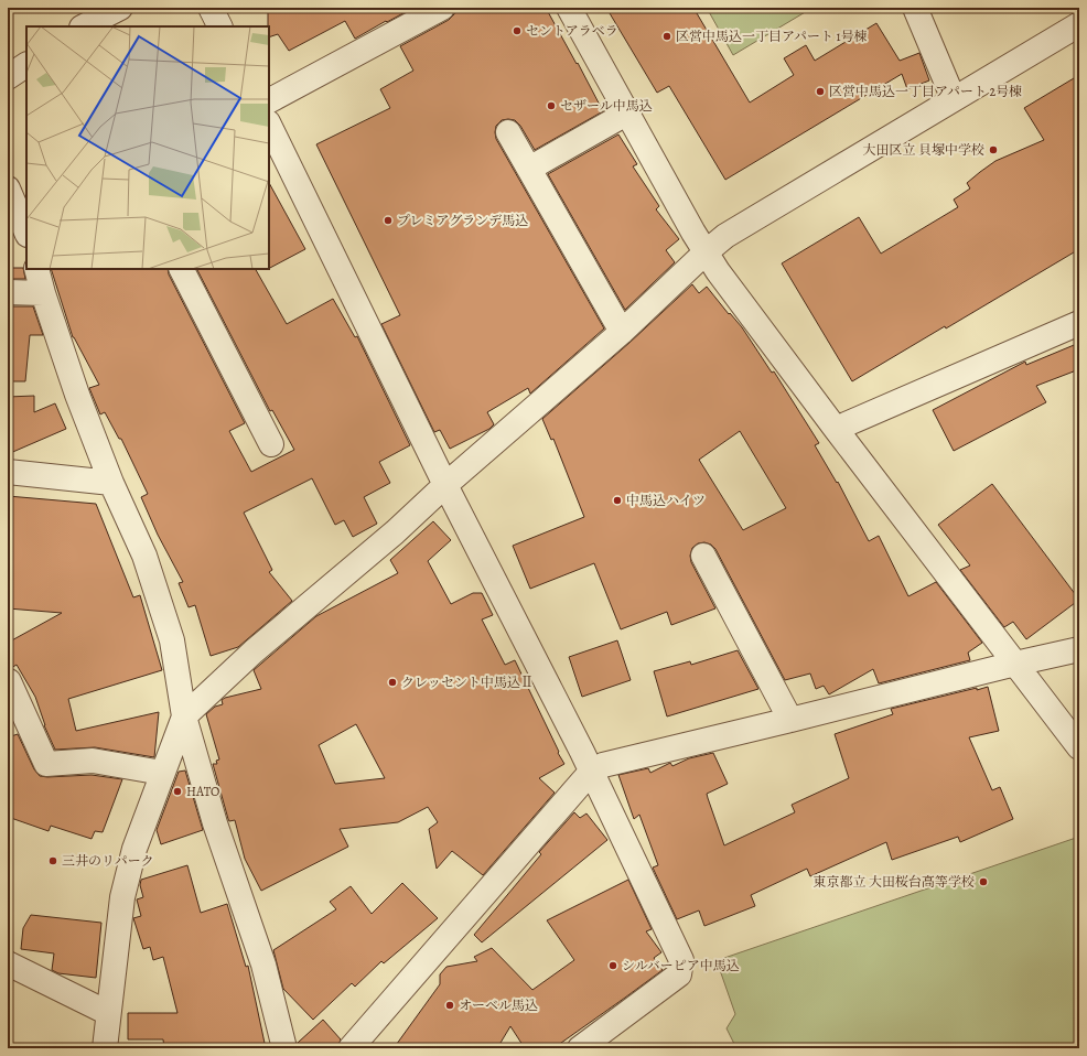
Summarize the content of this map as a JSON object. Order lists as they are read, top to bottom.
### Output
{
  "places": [
    "セントアラベラ",
    "区営中馬込一丁目アパート 1号棟",
    "区営中馬込一丁目アパート 2号棟",
    "セザール中馬込",
    "大田区立 貝塚中学校",
    "プレミアグランデ馬込",
    "中馬込ハイツ",
    "クレッセント中馬込Ⅱ",
    "HATO",
    "三井のリパーク",
    "東京都立 大田桜台高等学校",
    "シルバーピア中馬込",
    "オーベル馬込"
  ]
}
